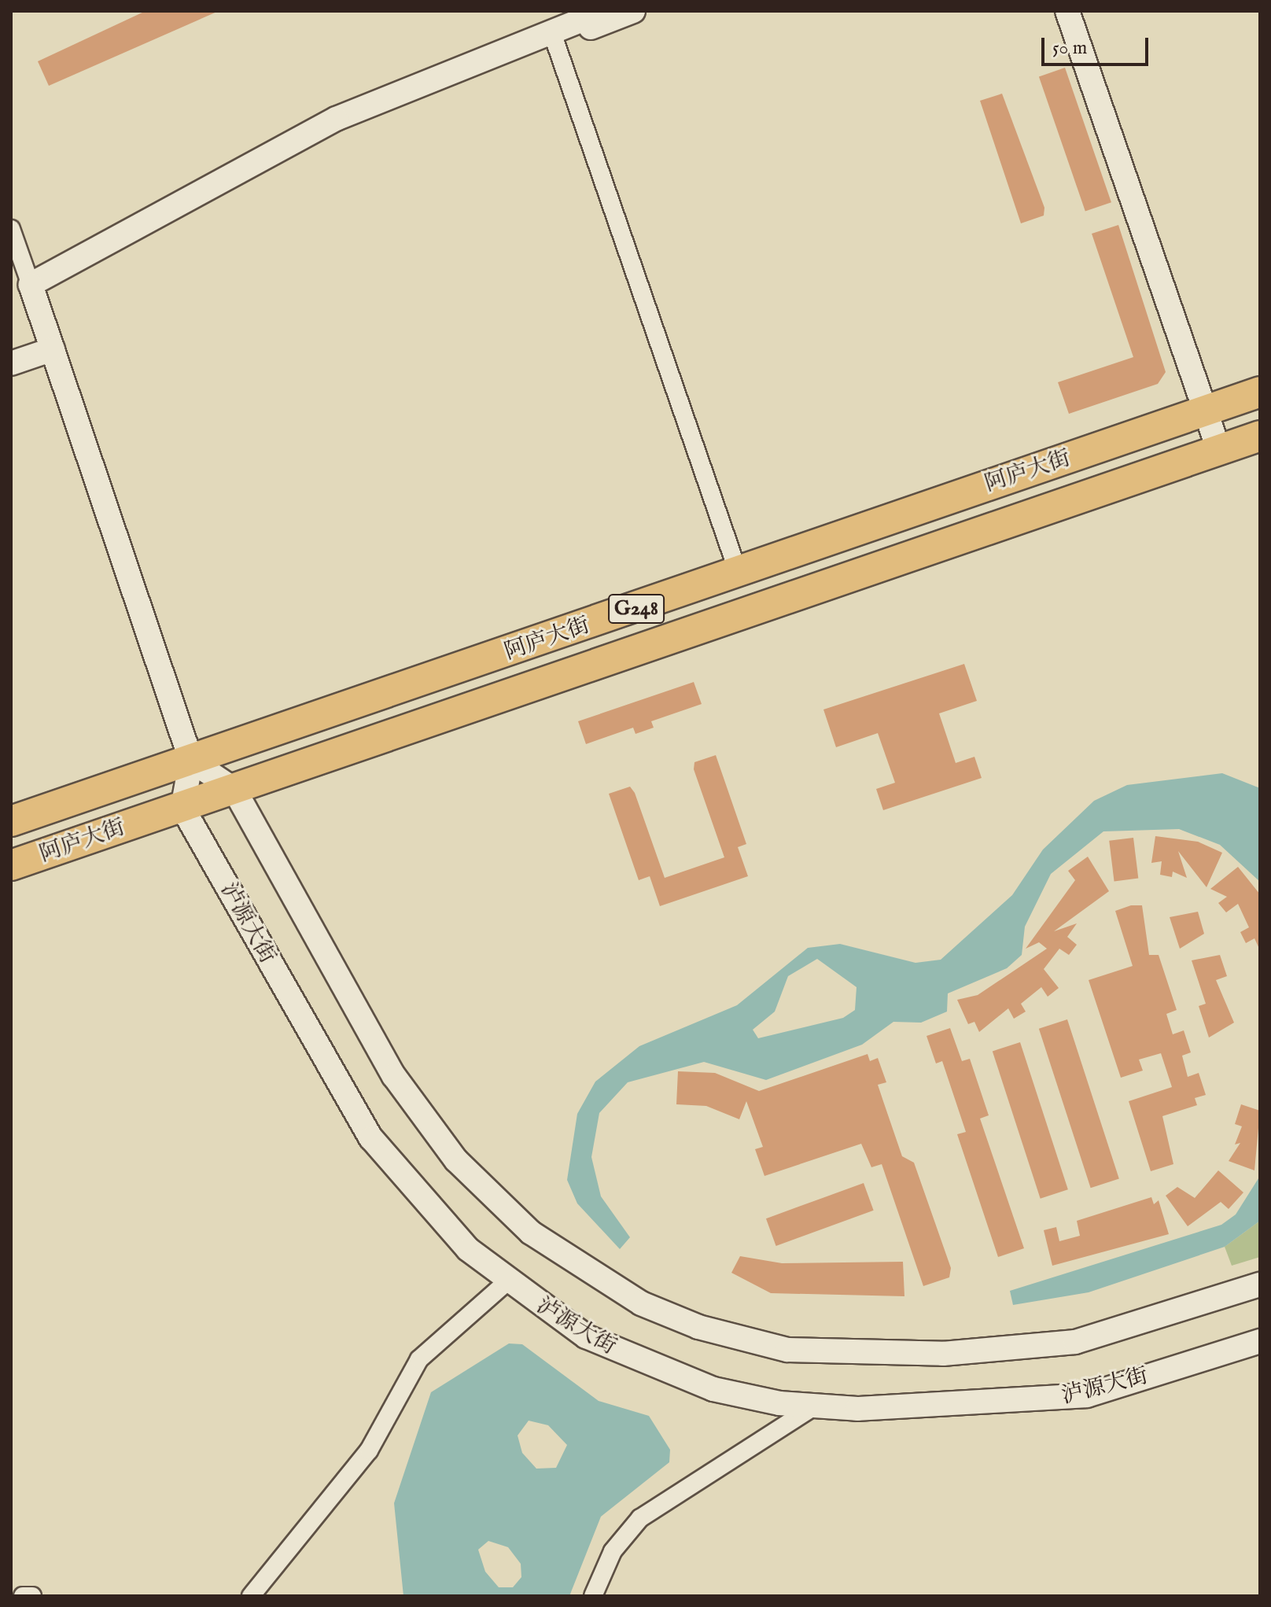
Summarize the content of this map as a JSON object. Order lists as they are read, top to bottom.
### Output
{
  "streets": {
    "highway": ["阿庐大街", "G248"],
    "main road": ["泸源大街"]
  },
  "crossings": [
    ["阿庐大街", "泸源大街"]
  ],
  "scale_bar": "50 m"
}
